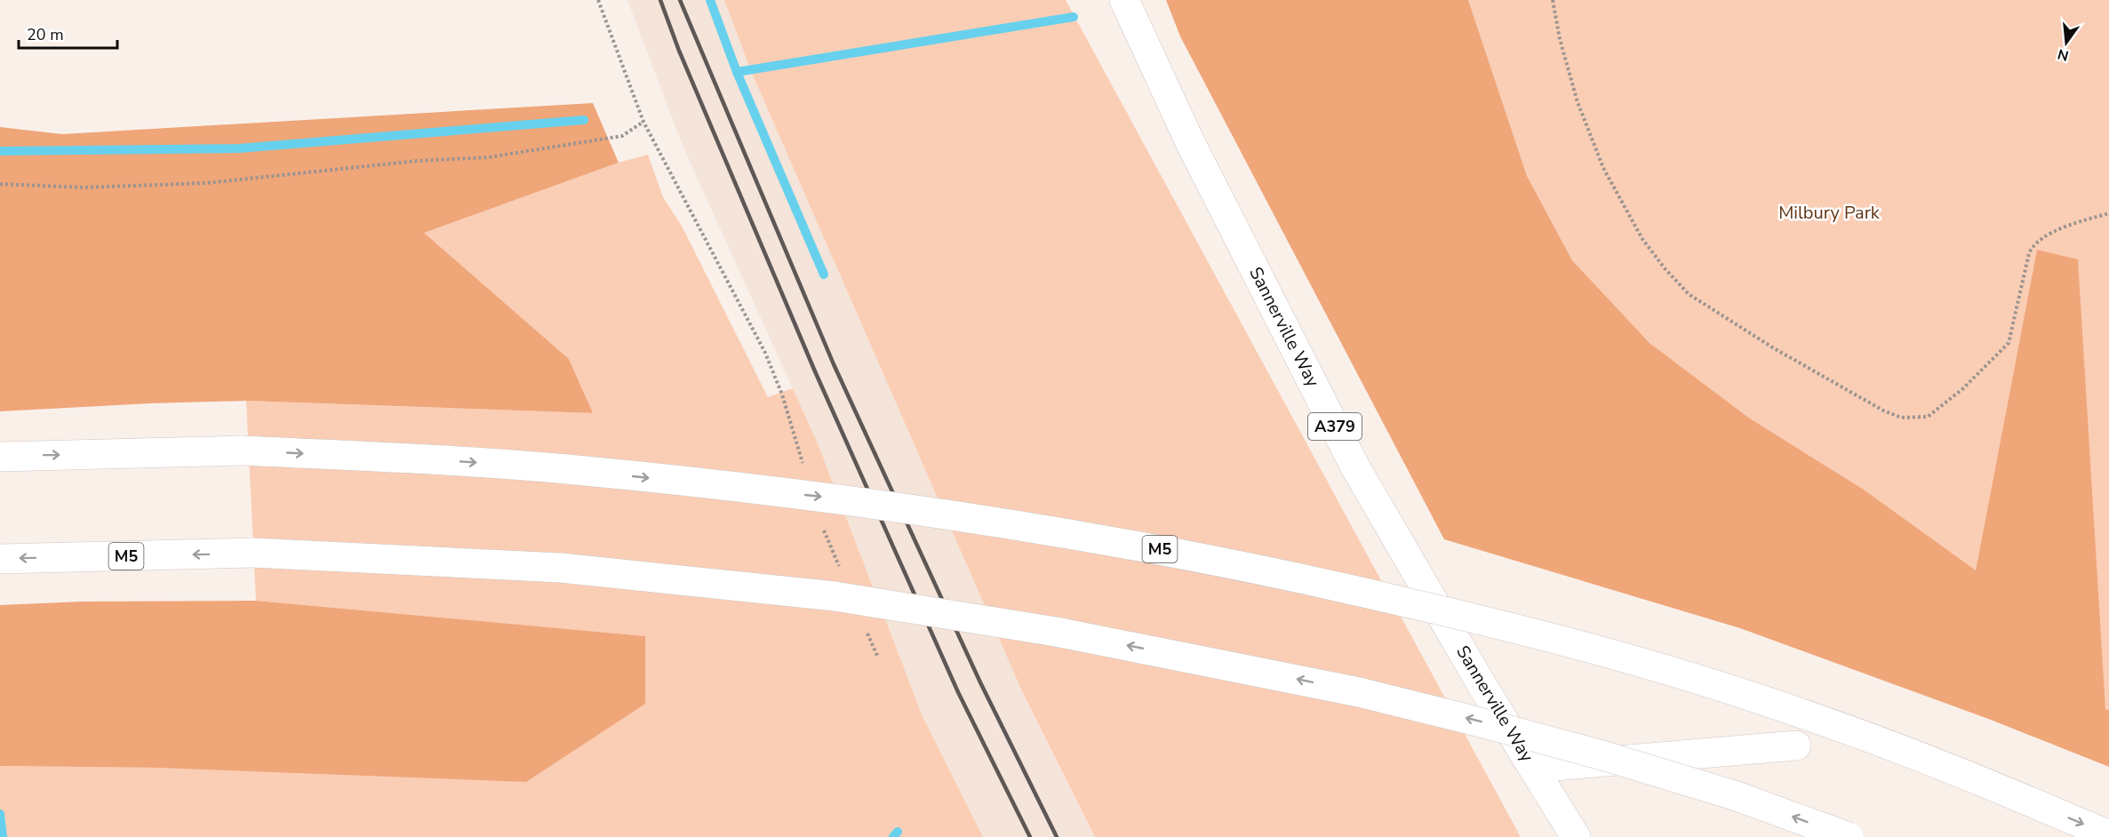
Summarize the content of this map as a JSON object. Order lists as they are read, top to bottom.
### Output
{
  "streets": {
    "main road": ["Sannerville Way", "A379", "M5"]
  },
  "parks": ["Milbury Park"],
  "scale_bar": "20 m",
  "north": "bottom"
}
